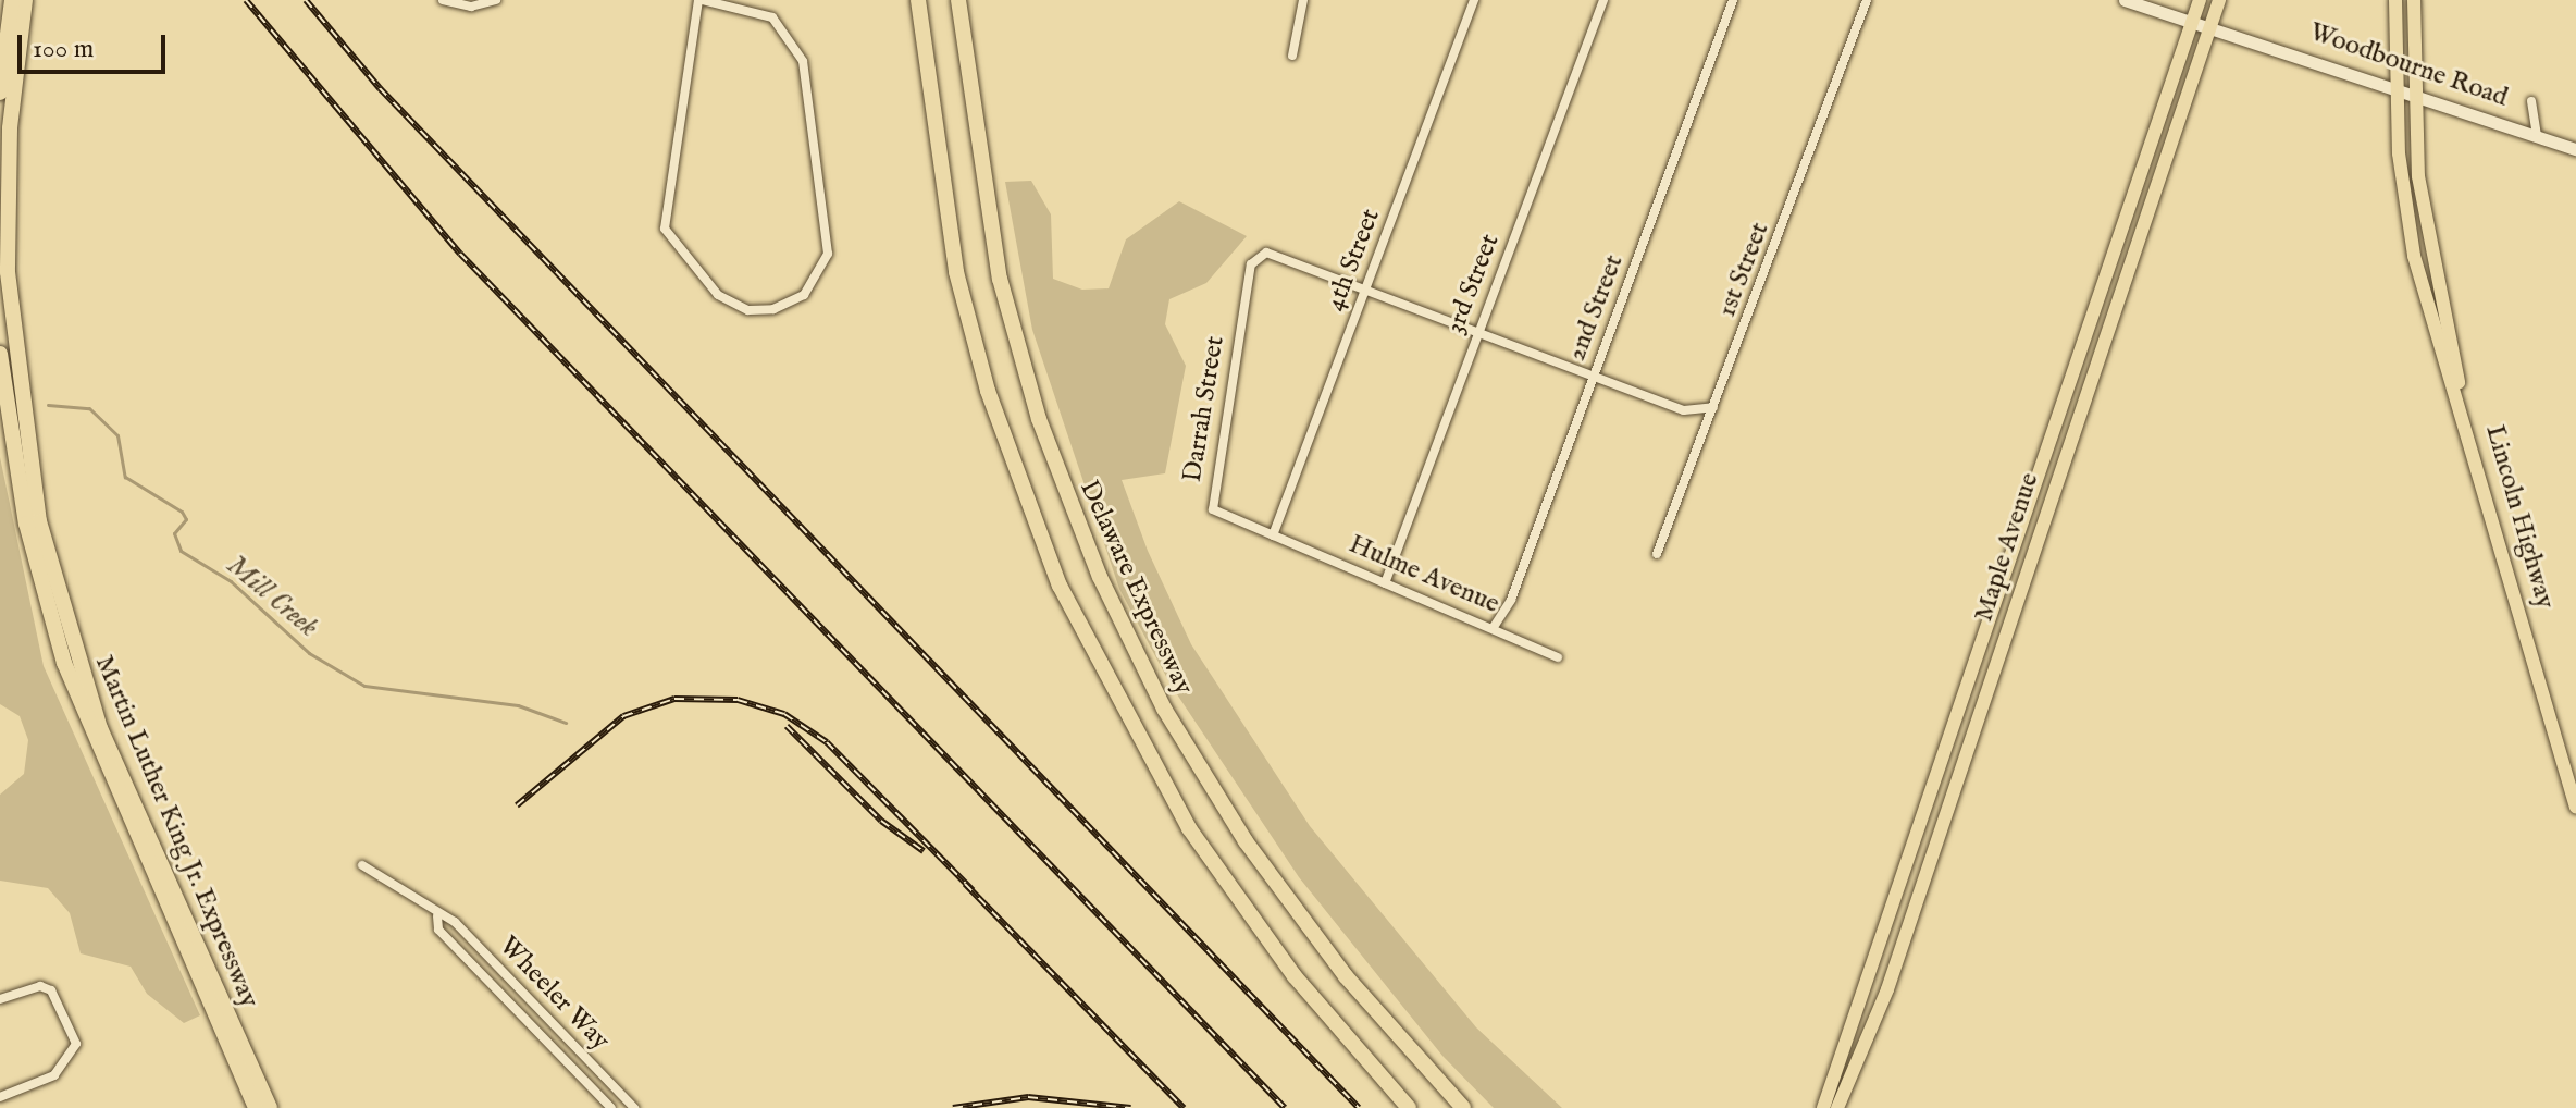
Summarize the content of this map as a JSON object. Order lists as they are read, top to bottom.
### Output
{
  "streets": {
    "highway": ["Delaware Expressway", "Martin Luther King Jr. Expressway"],
    "main road": ["Woodbourne Road", "Lincoln Highway", "Maple Avenue"],
    "street": [
      "4th Street",
      "1st Street",
      "3rd Street",
      "2nd Street",
      "Darrah Street",
      "Hulme Avenue",
      "Wheeler Way"
    ]
  },
  "crossings": [
    ["Woodbourne Road", "Lincoln Highway"],
    ["Woodbourne Road", "Maple Avenue"],
    ["4th Street", "Darrah Street"],
    ["4th Street", "Hulme Avenue"],
    ["3rd Street", "Hulme Avenue"],
    ["2nd Street", "Hulme Avenue"],
    ["Darrah Street", "Hulme Avenue"]
  ],
  "water": ["Mill Creek"],
  "scale_bar": "100 m"
}
